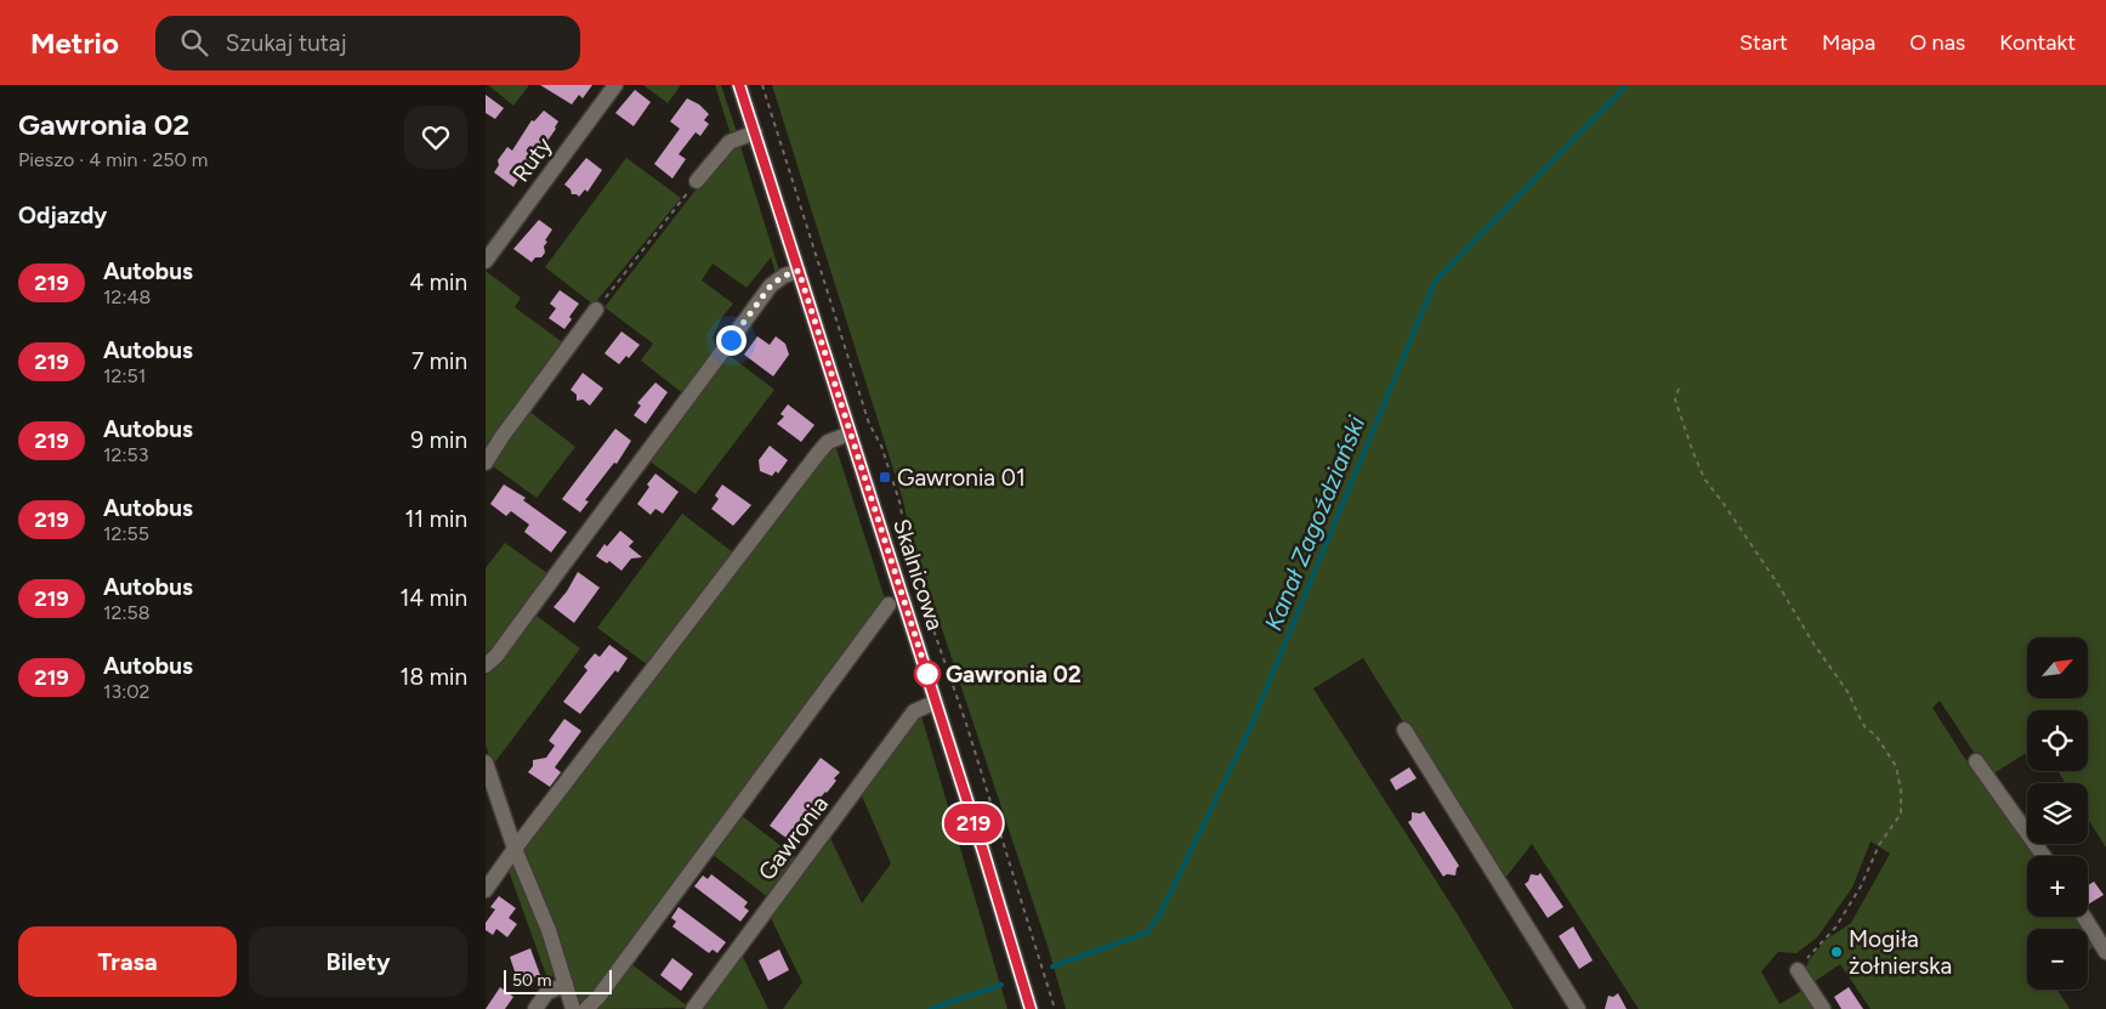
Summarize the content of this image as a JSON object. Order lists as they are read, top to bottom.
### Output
{
  "streets": {
    "street": ["Ruty", "Skalnicowa", "Gawronia"]
  },
  "crossings": [
    ["Skalnicowa", "Gawronia"]
  ],
  "water": ["Kanał Zagoździański"],
  "places": {
    "transit": ["Gawronia 01"],
    "other": ["Gawronia 02", "Mogiła żołnierska"]
  },
  "lines": ["bus line 219"],
  "scale_bar": "50 m",
  "north": "top right",
  "page": {
    "header": "Metrio",
    "search": "Szukaj tutaj",
    "nav": [
      "Start",
      "Mapa",
      "O nas",
      "Kontakt"
    ],
    "heading": [
      ["Gawronia 02", "Pieszo · 4 min · 250 m"],
      "Odjazdy"
    ],
    "on_map": "219",
    "list": [
      {
        "mark": "219",
        "name": "Autobus",
        "note": "12:48",
        "value": "4 min"
      },
      {
        "mark": "219",
        "name": "Autobus",
        "note": "12:51",
        "value": "7 min"
      },
      {
        "mark": "219",
        "name": "Autobus",
        "note": "12:53",
        "value": "9 min"
      },
      {
        "mark": "219",
        "name": "Autobus",
        "note": "12:55",
        "value": "11 min"
      },
      {
        "mark": "219",
        "name": "Autobus",
        "note": "12:58",
        "value": "14 min"
      },
      {
        "mark": "219",
        "name": "Autobus",
        "note": "13:02",
        "value": "18 min"
      }
    ],
    "map_buttons": ["+", "−"],
    "buttons": ["Trasa", "Bilety"],
    "scale": "50 m"
  }
}
